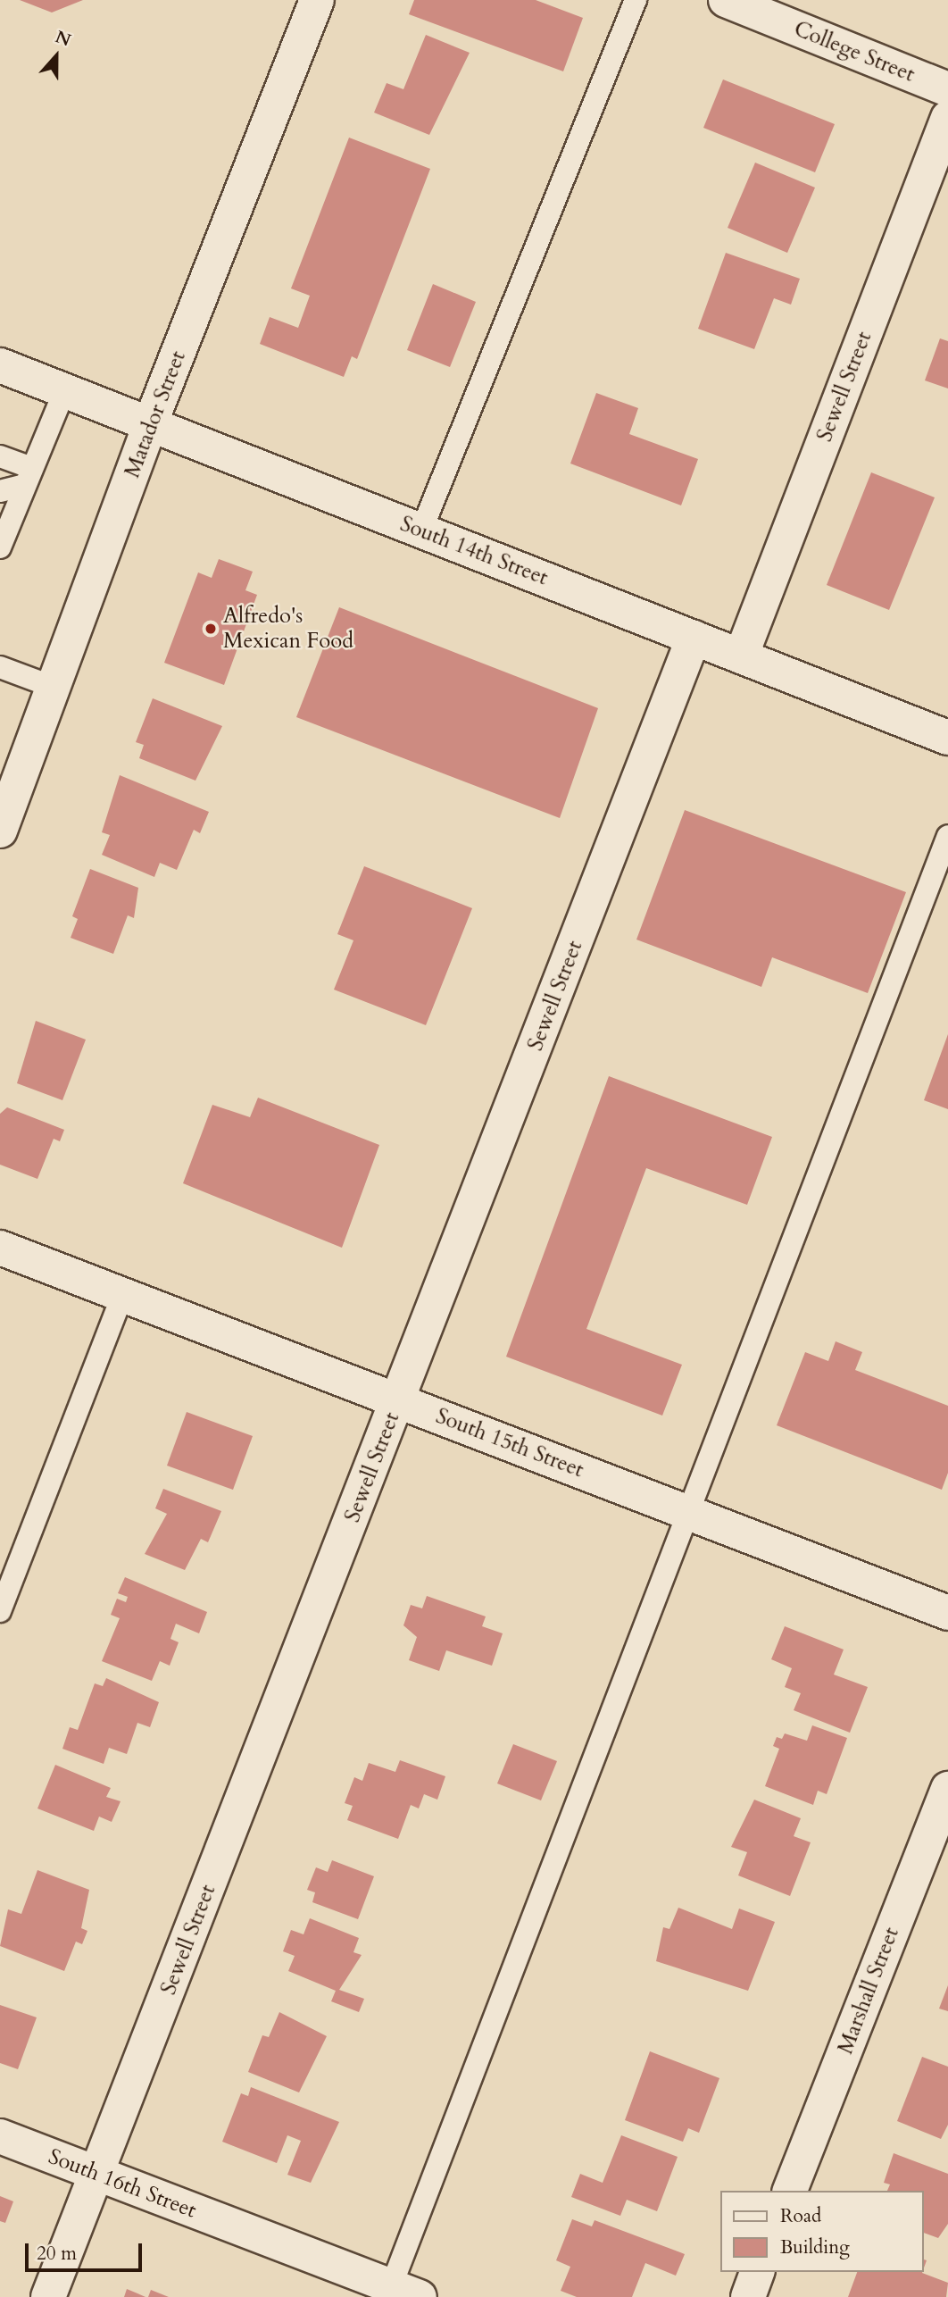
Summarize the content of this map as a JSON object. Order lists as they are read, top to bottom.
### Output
{
  "streets": {
    "street": [
      "College Street",
      "Sewell Street",
      "Matador Street",
      "South 14th Street",
      "South 15th Street",
      "Marshall Street",
      "South 16th Street"
    ]
  },
  "crossings": [
    ["Sewell Street", "South 14th Street"],
    ["Sewell Street", "South 15th Street"],
    ["Sewell Street", "South 16th Street"],
    ["Matador Street", "South 14th Street"]
  ],
  "places": ["Alfredo's Mexican Food"],
  "legend": ["Road", "Building"],
  "scale_bar": "20 m",
  "north": "top"
}
